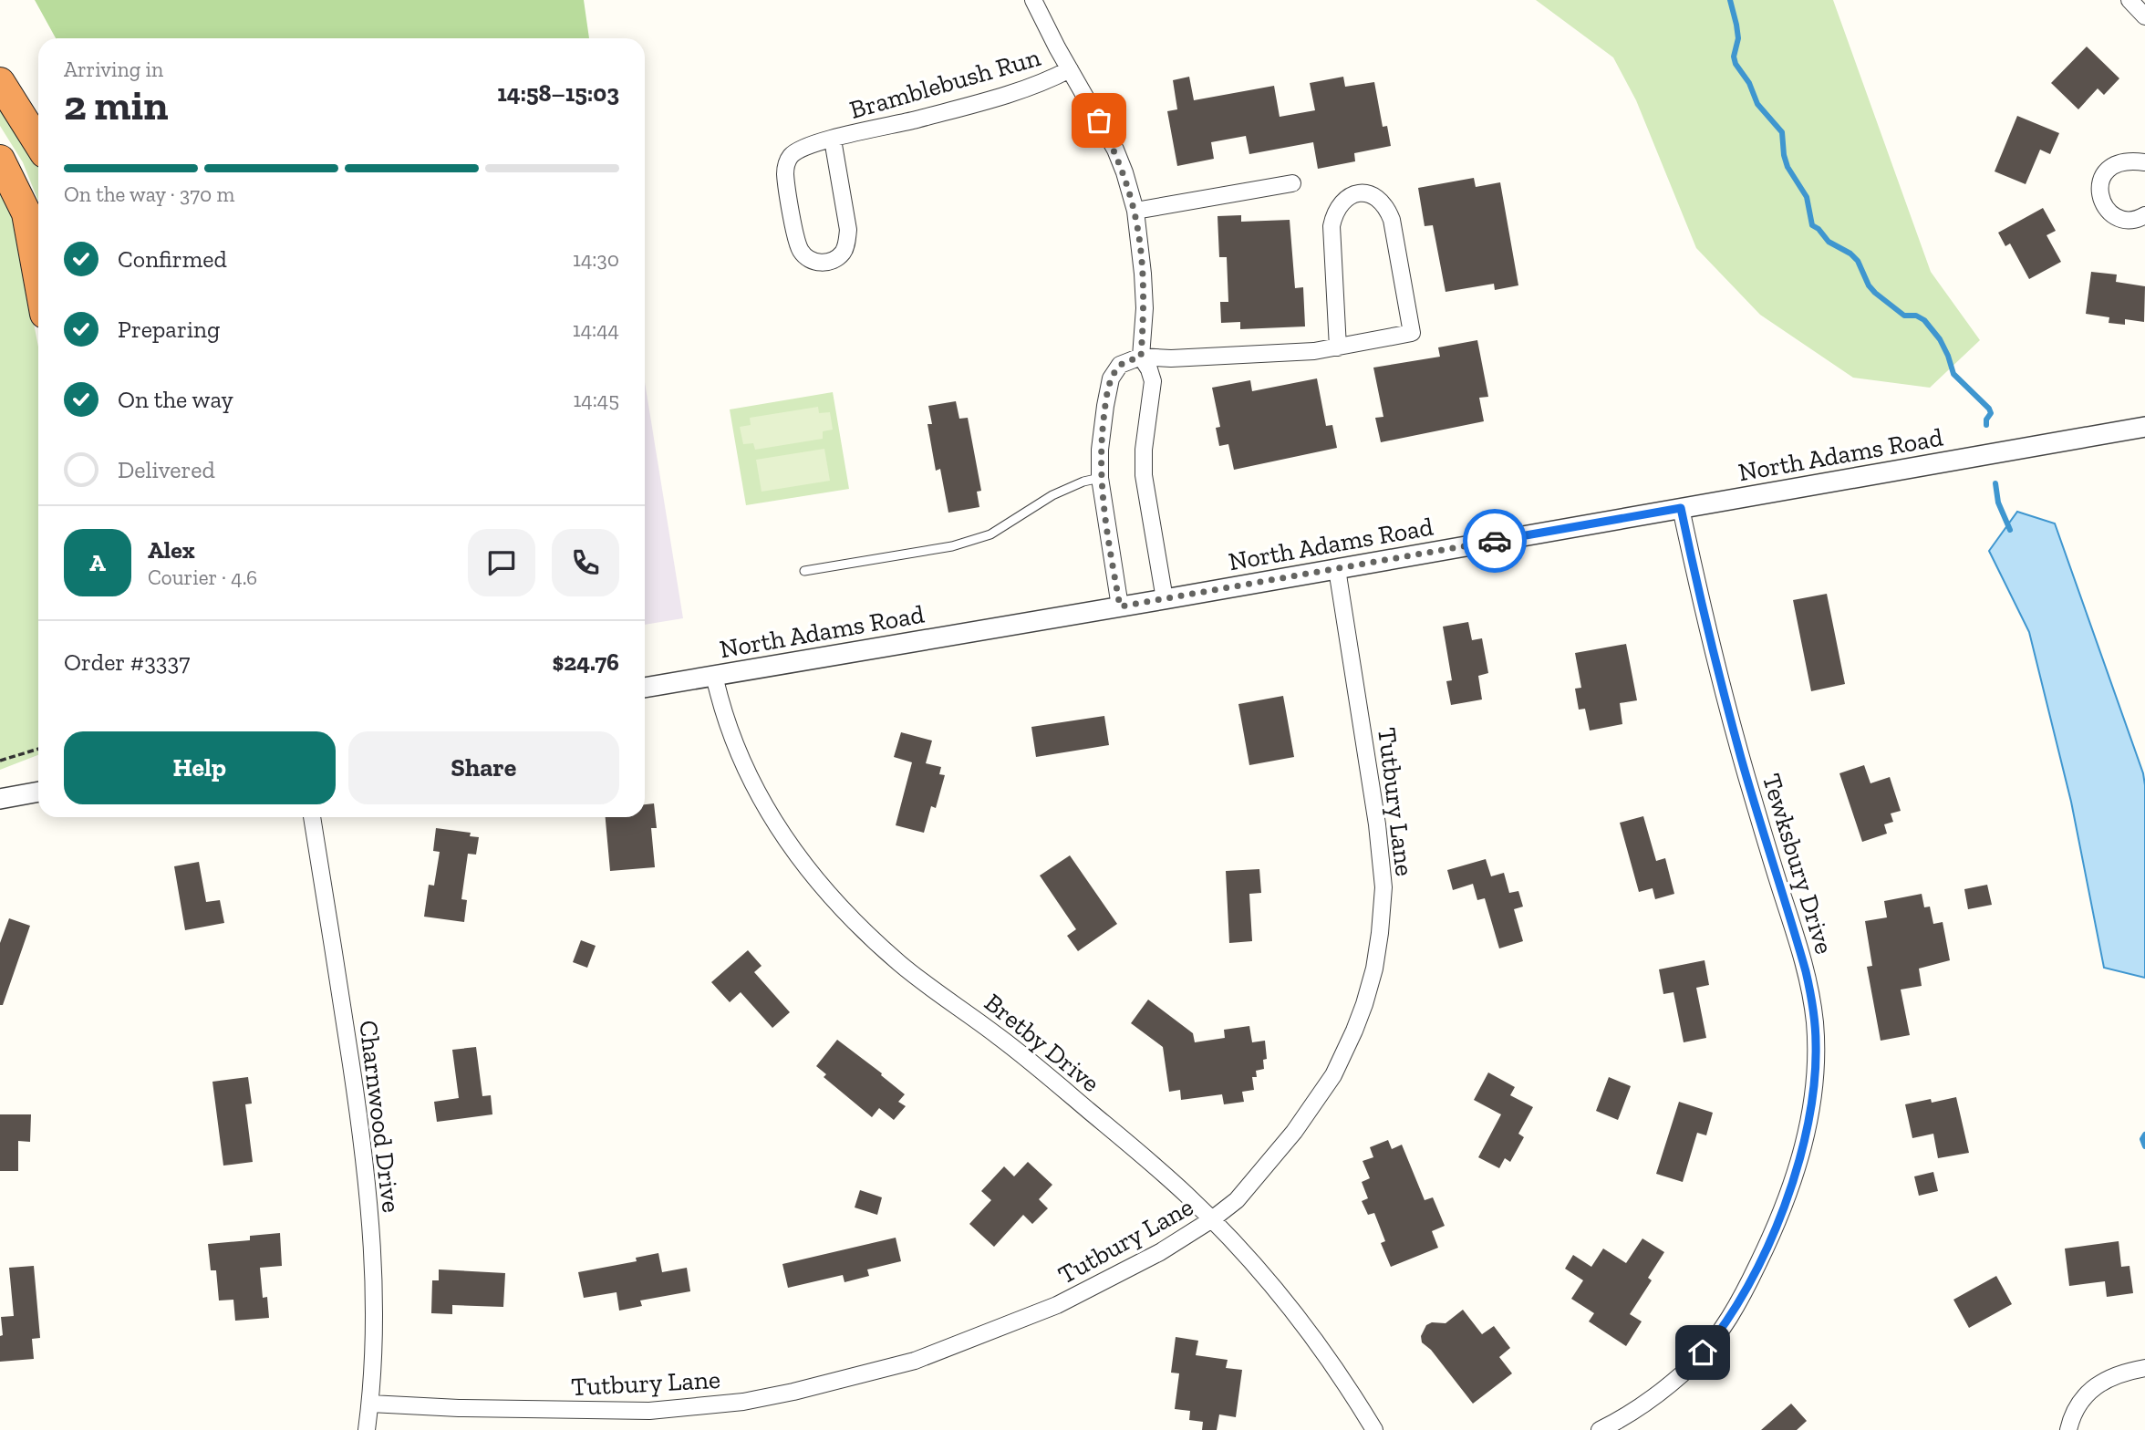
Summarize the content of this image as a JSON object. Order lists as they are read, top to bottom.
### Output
{
  "streets": {
    "street": [
      "Bramblebush Run",
      "North Adams Road",
      "Tutbury Lane",
      "Tewksbury Drive",
      "Bretby Drive",
      "Charnwood Drive"
    ]
  },
  "crossings": [
    ["North Adams Road", "Tutbury Lane"],
    ["North Adams Road", "Tewksbury Drive"],
    ["North Adams Road", "Bretby Drive"],
    ["Tutbury Lane", "Bretby Drive"],
    ["Tutbury Lane", "Charnwood Drive"]
  ],
  "page": {
    "heading": ["2 min", "Arriving in", "14:58–15:03"],
    "panel": [
      "Alex",
      "Courier · 4.6",
      "Order #3337",
      "$24.76"
    ],
    "bar": "On the way · 370 m",
    "list": [
      ["Confirmed", "14:30"],
      ["Preparing", "14:44"],
      ["On the way", "14:45"],
      "Delivered"
    ],
    "round": "A",
    "buttons": ["Help", "Share"]
  }
}
